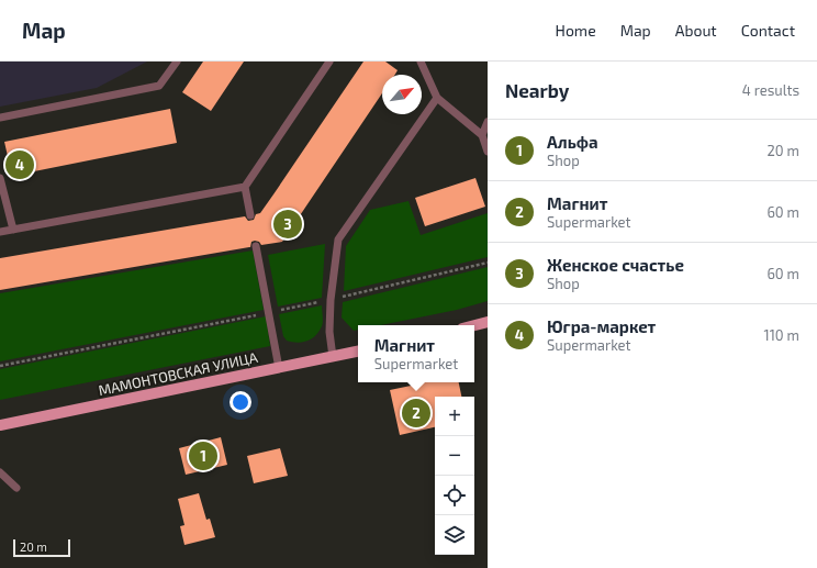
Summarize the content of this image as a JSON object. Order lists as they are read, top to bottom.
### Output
{
  "streets": {
    "main road": ["МАМОНТОВСКАЯ УЛИЦА"]
  },
  "scale_bar": "20 m",
  "north": "top right",
  "page": {
    "header": "Map",
    "nav": [
      "Home",
      "Map",
      "About",
      "Contact"
    ],
    "heading": ["Nearby", "4 results"],
    "list": [
      {
        "mark": "1",
        "name": "Альфа",
        "note": "Shop",
        "value": "20 m"
      },
      {
        "mark": "2",
        "name": "Магнит",
        "note": "Supermarket",
        "value": "60 m"
      },
      {
        "mark": "3",
        "name": "Женское счастье",
        "note": "Shop",
        "value": "60 m"
      },
      {
        "mark": "4",
        "name": "Югра-маркет",
        "note": "Supermarket",
        "value": "110 m"
      }
    ],
    "pins": [
      "4",
      "3",
      "2",
      "1"
    ],
    "popup": ["Магнит", "Supermarket"],
    "map_buttons": ["+", "−"],
    "scale": "20 m"
  }
}
